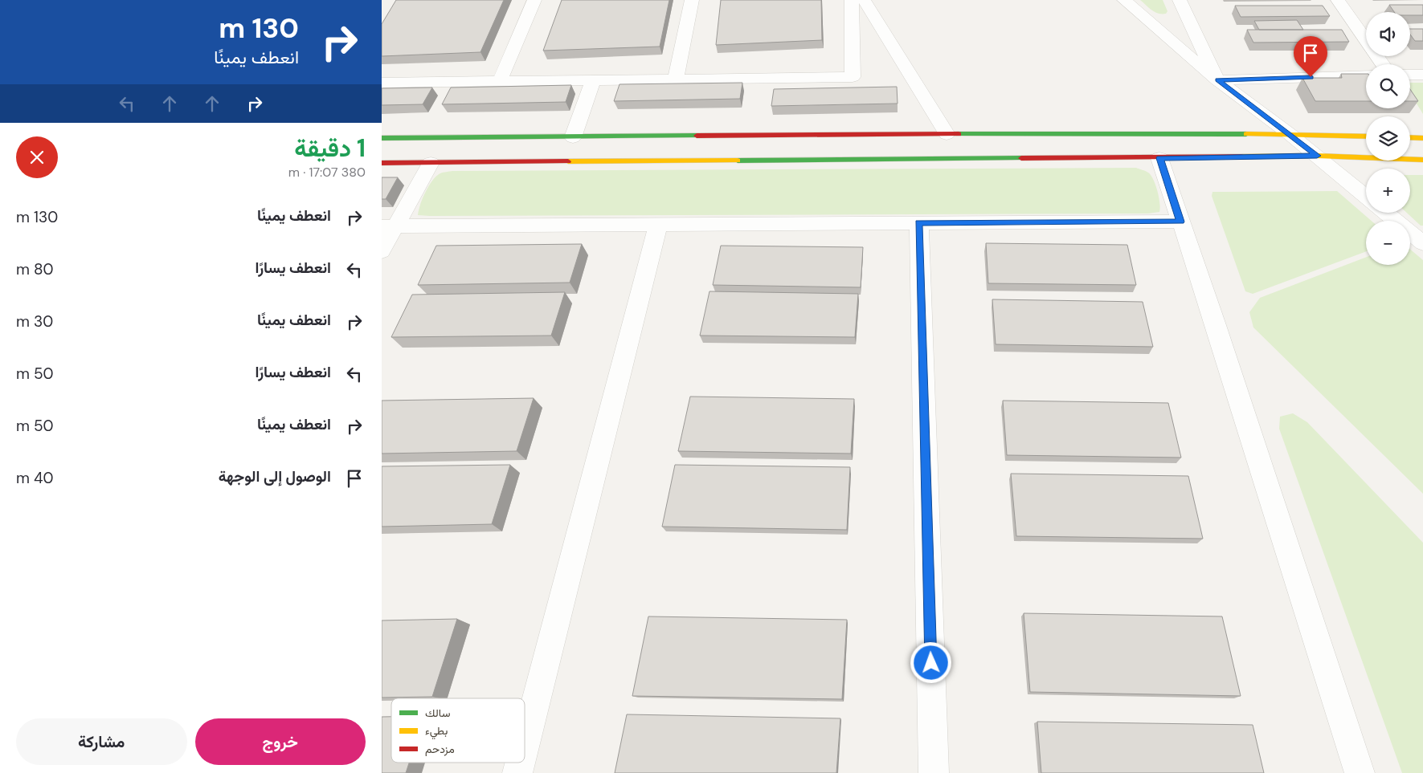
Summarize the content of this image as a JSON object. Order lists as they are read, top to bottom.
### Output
{
  "legend": ["سالك", "بطيء", "مزدحم"],
  "page": {
    "turn": ["130 m", "انعطف يمينًا"],
    "map_buttons": ["+", "−"],
    "heading": ["1 دقيقة", "380 m · 17:07"],
    "list": [
      {
        "name": "انعطف يمينًا",
        "value": "130 m"
      },
      {
        "name": "انعطف يسارًا",
        "value": "80 m"
      },
      {
        "name": "انعطف يمينًا",
        "value": "30 m"
      },
      {
        "name": "انعطف يسارًا",
        "value": "50 m"
      },
      {
        "name": "انعطف يمينًا",
        "value": "50 m"
      },
      {
        "name": "الوصول إلى الوجهة",
        "value": "40 m"
      }
    ],
    "buttons": ["خروج", "مشاركة"]
  }
}
